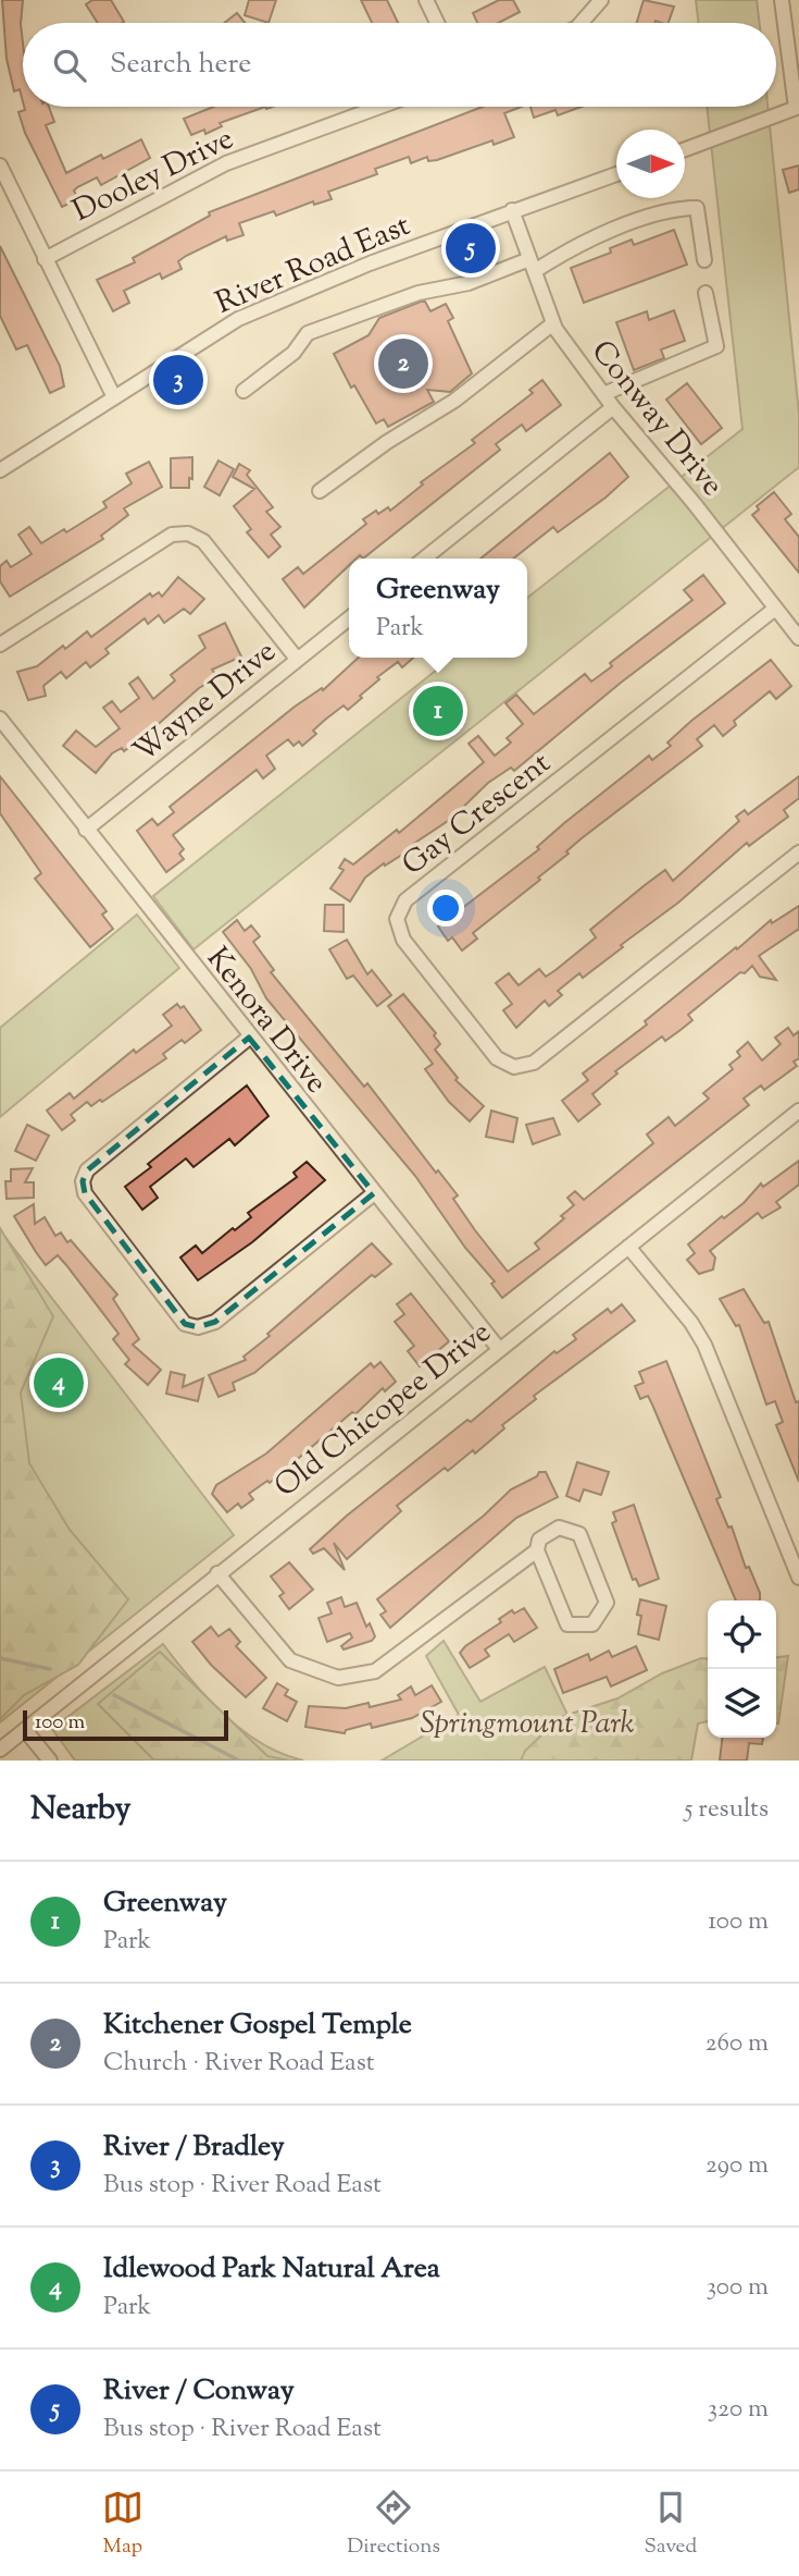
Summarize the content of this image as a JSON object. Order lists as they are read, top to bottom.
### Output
{
  "streets": {
    "street": [
      "Dooley Drive",
      "River Road East",
      "Conway Drive",
      "Wayne Drive",
      "Gay Crescent",
      "Kenora Drive",
      "Old Chicopee Drive"
    ]
  },
  "crossings": [
    ["River Road East", "Conway Drive"],
    ["Conway Drive", "Gay Crescent"],
    ["Wayne Drive", "Kenora Drive"],
    ["Kenora Drive", "Old Chicopee Drive"]
  ],
  "parks": ["Springmount Park"],
  "scale_bar": "100 m",
  "north": "right",
  "page": {
    "search": "Search here",
    "pins": [
      "5",
      "2",
      "3",
      "1",
      "4"
    ],
    "popup": ["Greenway", "Park"],
    "scale": "100 m",
    "heading": ["Nearby", "5 results"],
    "list": [
      {
        "mark": "1",
        "name": "Greenway",
        "note": "Park",
        "value": "100 m"
      },
      {
        "mark": "2",
        "name": "Kitchener Gospel Temple",
        "note": "Church · River Road East",
        "value": "260 m"
      },
      {
        "mark": "3",
        "name": "River / Bradley",
        "note": "Bus stop · River Road East",
        "value": "290 m"
      },
      {
        "mark": "4",
        "name": "Idlewood Park Natural Area",
        "note": "Park",
        "value": "300 m"
      },
      {
        "mark": "5",
        "name": "River / Conway",
        "note": "Bus stop · River Road East",
        "value": "320 m"
      }
    ],
    "nav": ["Map", "Directions", "Saved"]
  }
}
